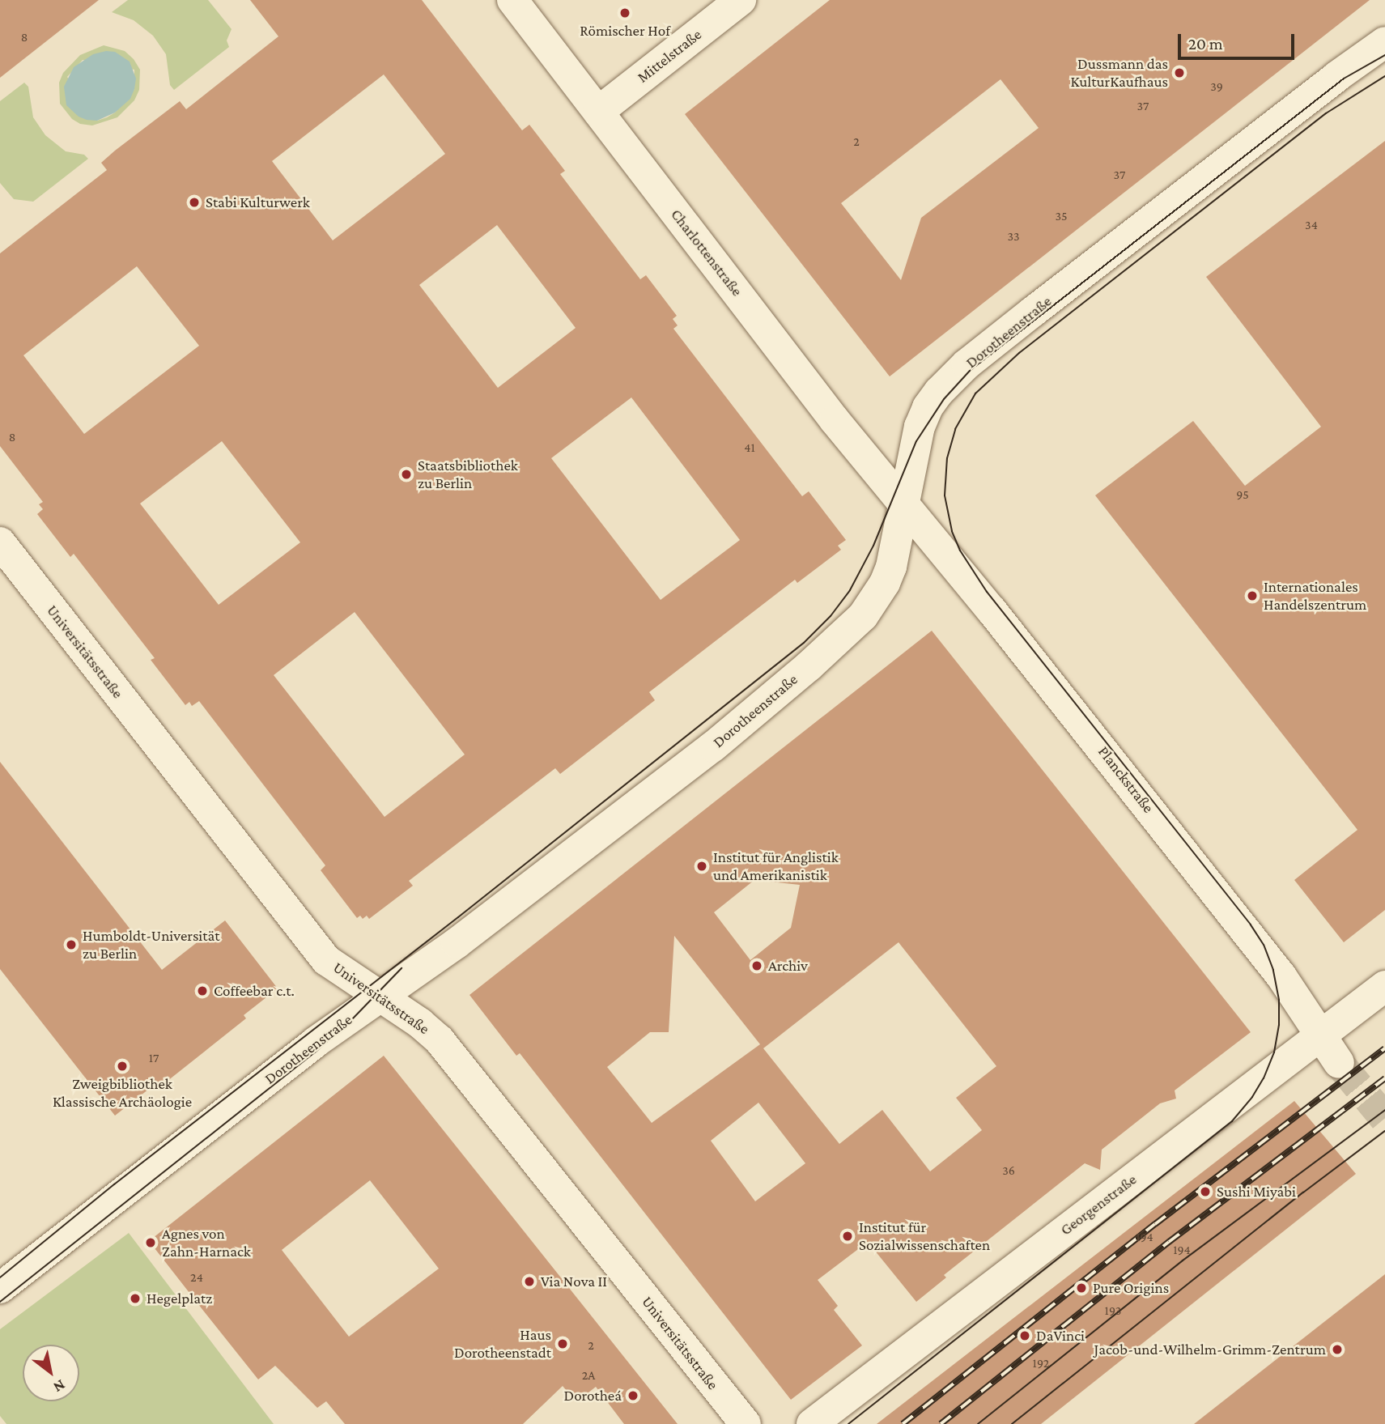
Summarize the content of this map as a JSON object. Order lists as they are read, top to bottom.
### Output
{
  "streets": {
    "street": [
      "Mittelstraße",
      "Charlottenstraße",
      "Dorotheenstraße",
      "Universitätsstraße",
      "Planckstraße",
      "Georgenstraße"
    ]
  },
  "crossings": [
    ["Mittelstraße", "Charlottenstraße"],
    ["Charlottenstraße", "Dorotheenstraße"],
    ["Charlottenstraße", "Planckstraße"],
    ["Dorotheenstraße", "Universitätsstraße"],
    ["Dorotheenstraße", "Planckstraße"],
    ["Planckstraße", "Georgenstraße"]
  ],
  "places": [
    "Römischer Hof",
    "Dussmann das KulturKaufhaus",
    "Stabi Kulturwerk",
    "Staatsbibliothek zu Berlin",
    "Internationales Handelszentrum",
    "Institut für Anglistik und Amerikanistik",
    "Humboldt-Universität zu Berlin",
    "Archiv",
    "Coffeebar c.t.",
    "Zweigbibliothek Klassische Archäologie",
    "Sushi Miyabi",
    "Institut für Sozialwissenschaften",
    "Agnes von Zahn-Harnack",
    "Via Nova II",
    "Pure Origins",
    "Hegelplatz",
    "DaVinci",
    "Haus Dorotheenstadt",
    "Jacob-und-Wilhelm-Grimm-Zentrum",
    "Dorotheá"
  ],
  "house_numbers": [
    "8",
    "39",
    "37",
    "2",
    "37",
    "35",
    "34",
    "33",
    "8",
    "41",
    "95",
    "17",
    "36",
    "194",
    "194",
    "24",
    "193",
    "2",
    "192",
    "2A"
  ],
  "scale_bar": "20 m",
  "north": "bottom right"
}
